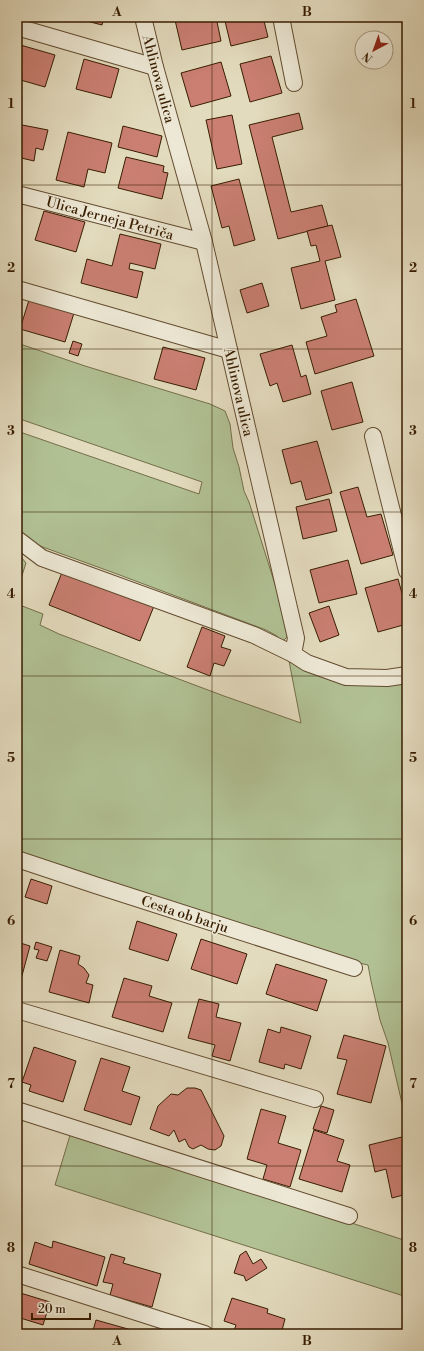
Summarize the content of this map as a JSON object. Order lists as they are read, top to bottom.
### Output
{
  "streets": {
    "street": ["Ahlinova ulica", "Ulica Jerneja Petriča", "Cesta ob barju"]
  },
  "crossings": [
    ["Ahlinova ulica", "Ulica Jerneja Petriča"]
  ],
  "scale_bar": "20 m",
  "north": "bottom left",
  "grid": {
    "columns": ["A", "B"],
    "rows": [
      "1",
      "2",
      "3",
      "4",
      "5",
      "6",
      "7",
      "8"
    ]
  }
}
